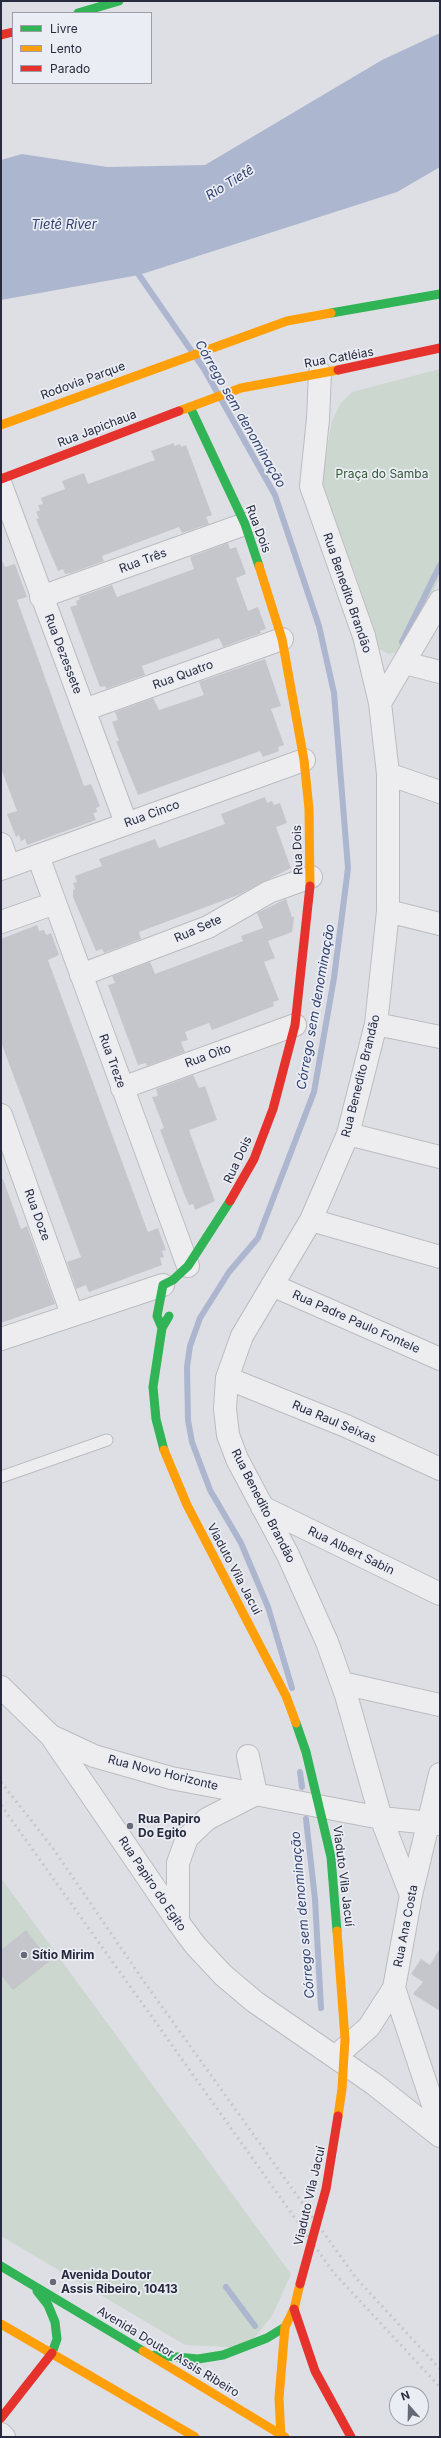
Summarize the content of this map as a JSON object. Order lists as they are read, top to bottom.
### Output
{
  "streets": {
    "main road": [
      "Rua Catléias",
      "Rodovia Parque",
      "Rua Japichaua",
      "Rua Dois",
      "Viaduto Vila Jacuí",
      "Avenida Doutor Assis Ribeiro"
    ],
    "street": [
      "Rua Três",
      "Rua Benedito Brandão",
      "Rua Dezessete",
      "Rua Quatro",
      "Rua Cinco",
      "Rua Sete",
      "Rua Oito",
      "Rua Treze",
      "Rua Doze",
      "Rua Padre Paulo Fontele",
      "Rua Raul Seixas",
      "Rua Albert Sabin",
      "Rua Novo Horizonte",
      "Rua Papiro do Egito",
      "Rua Ana Costa"
    ]
  },
  "crossings": [
    ["Rua Catléias", "Rua Japichaua"],
    ["Rua Catléias", "Rua Benedito Brandão"],
    ["Rua Japichaua", "Rua Dois"],
    ["Rua Dois", "Rua Três"],
    ["Rua Dois", "Rua Quatro"],
    ["Rua Dois", "Rua Cinco"],
    ["Rua Dois", "Rua Sete"],
    ["Rua Dois", "Rua Oito"],
    ["Rua Dois", "Rua Treze"],
    ["Rua Dois", "Viaduto Vila Jacuí"],
    ["Rua Três", "Rua Dezessete"],
    ["Rua Benedito Brandão", "Rua Padre Paulo Fontele"],
    ["Rua Benedito Brandão", "Rua Raul Seixas"],
    ["Rua Benedito Brandão", "Rua Albert Sabin"],
    ["Rua Benedito Brandão", "Rua Novo Horizonte"],
    ["Rua Benedito Brandão", "Rua Ana Costa"],
    ["Rua Dezessete", "Rua Quatro"],
    ["Rua Dezessete", "Rua Cinco"],
    ["Rua Cinco", "Rua Treze"],
    ["Rua Sete", "Rua Treze"],
    ["Rua Oito", "Rua Treze"],
    ["Viaduto Vila Jacuí", "Avenida Doutor Assis Ribeiro"],
    ["Rua Novo Horizonte", "Rua Papiro do Egito"],
    ["Rua Novo Horizonte", "Rua Ana Costa"],
    ["Rua Papiro do Egito", "Rua Ana Costa"]
  ],
  "water": ["Rio Tietê", "Tietê River", "Córrego sem denominação"],
  "parks": ["Praça do Samba"],
  "places": ["Rua Papiro Do Egito", "Sítio Mirim", "Avenida Doutor Assis Ribeiro, 10413"],
  "legend": ["Livre", "Lento", "Parado"],
  "north": "top"
}
